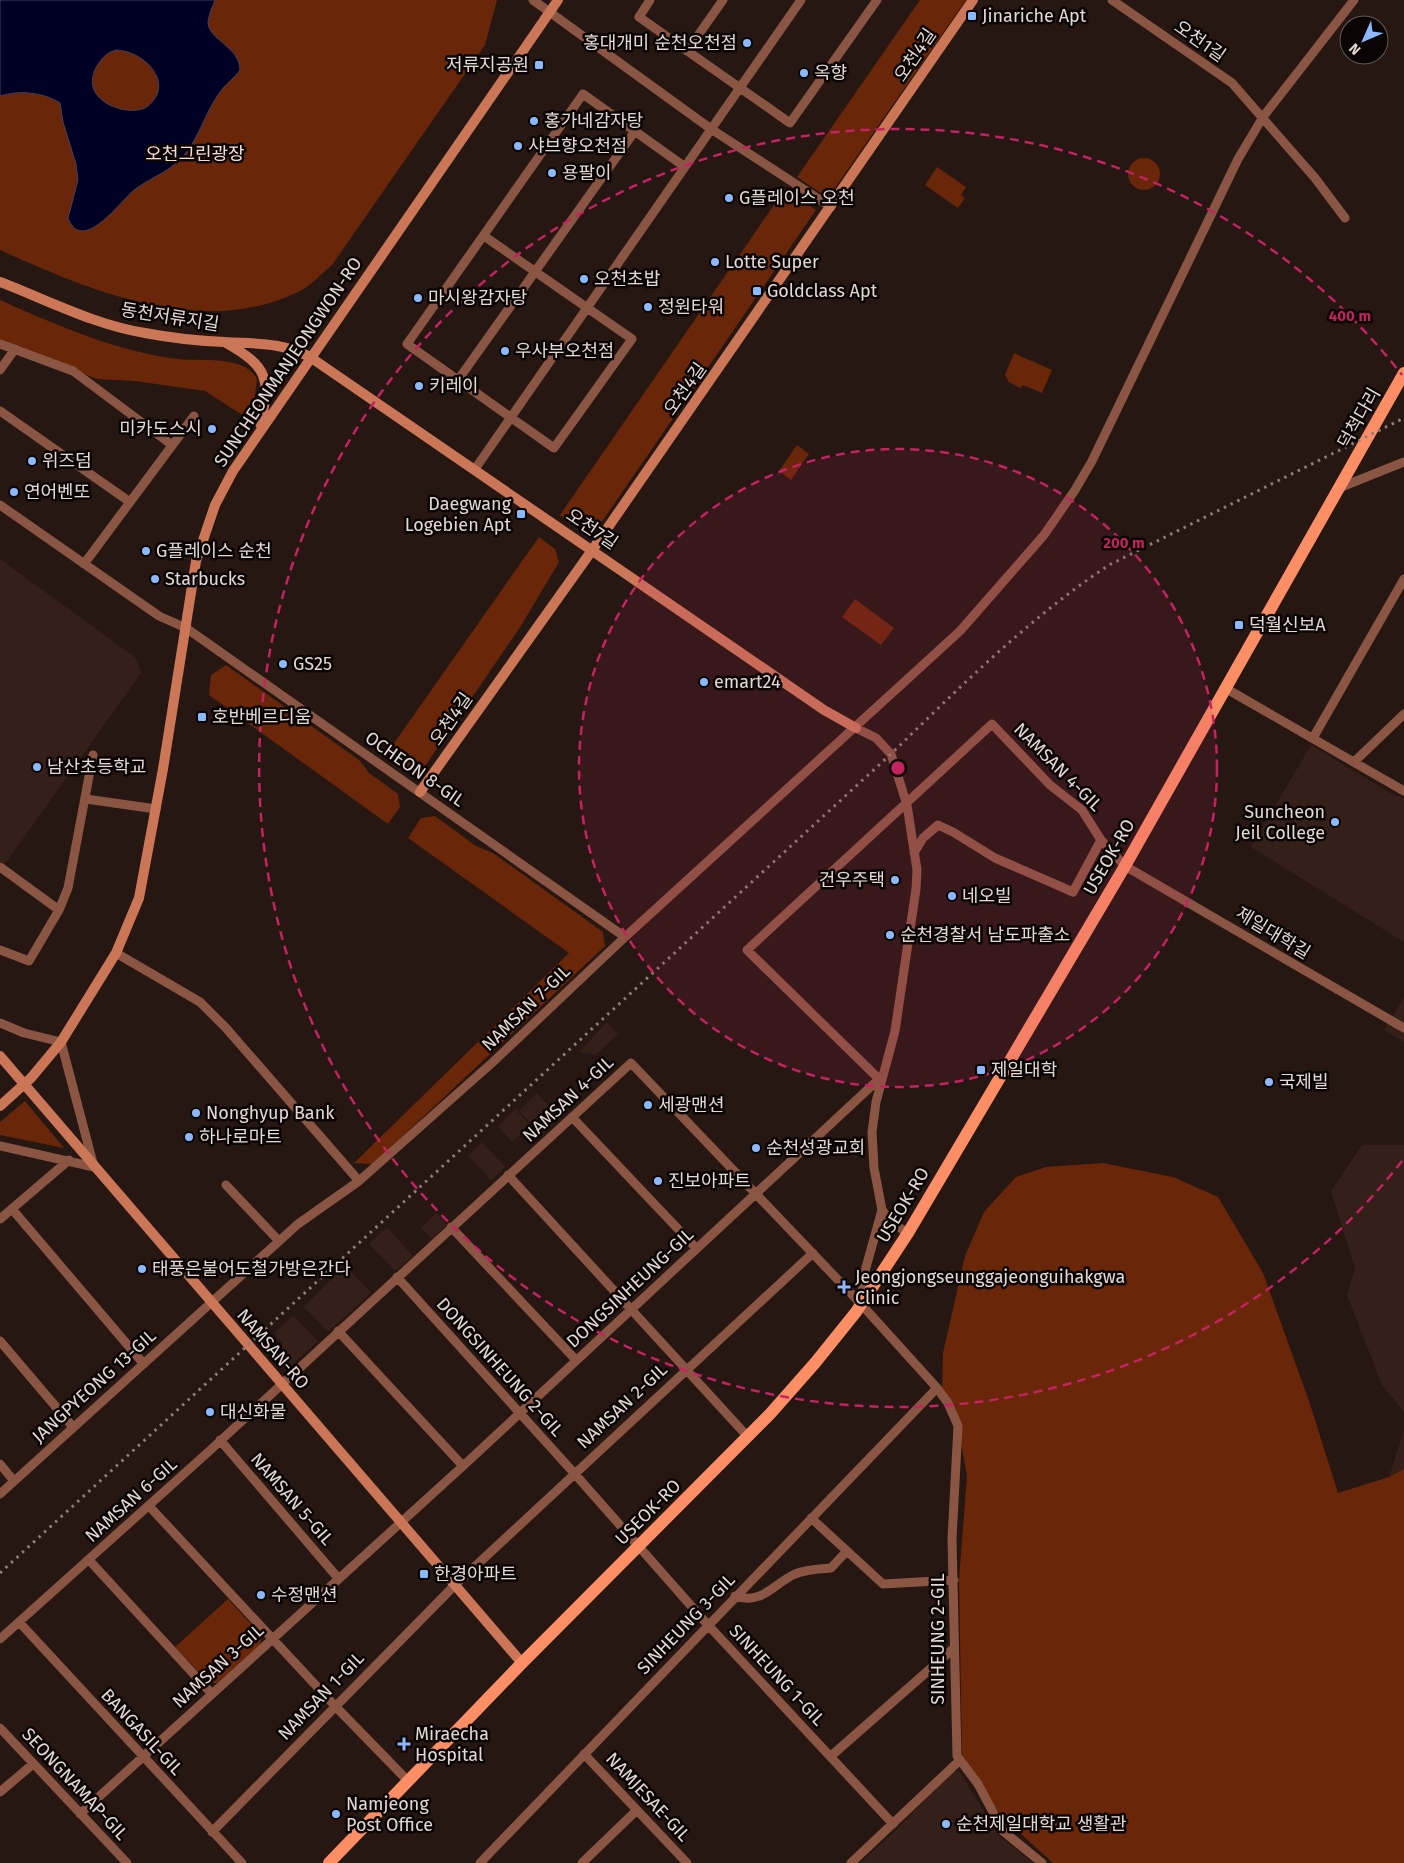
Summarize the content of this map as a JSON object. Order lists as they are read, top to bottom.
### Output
{
  "streets": {
    "main road": ["덕척다리", "USEOK-RO"],
    "street": [
      "오천1길",
      "오천4길",
      "동천저류지길",
      "SUNCHEONMANJEONGWON-RO",
      "오천7길",
      "NAMSAN 4-GIL",
      "OCHEON 8-GIL",
      "제일대학길",
      "NAMSAN 7-GIL",
      "DONGSINHEUNG-GIL",
      "NAMSAN-RO",
      "DONGSINHEUNG 2-GIL",
      "JANGPYEONG 13-GIL",
      "NAMSAN 2-GIL",
      "NAMSAN 5-GIL",
      "NAMSAN 6-GIL",
      "SINHEUNG 3-GIL",
      "SINHEUNG 2-GIL",
      "NAMSAN 3-GIL",
      "SINHEUNG 1-GIL",
      "NAMSAN 1-GIL",
      "BANGASIL-GIL",
      "SEONGNAMAP-GIL",
      "NAMJESAE-GIL"
    ]
  },
  "crossings": [
    ["오천1길", "NAMSAN 7-GIL"],
    ["오천4길", "오천7길"],
    ["오천4길", "OCHEON 8-GIL"],
    ["동천저류지길", "SUNCHEONMANJEONGWON-RO"],
    ["동천저류지길", "오천7길"],
    ["SUNCHEONMANJEONGWON-RO", "오천7길"],
    ["SUNCHEONMANJEONGWON-RO", "OCHEON 8-GIL"],
    ["SUNCHEONMANJEONGWON-RO", "NAMSAN-RO"],
    ["덕척다리", "USEOK-RO"],
    ["오천7길", "NAMSAN 7-GIL"],
    ["NAMSAN 4-GIL", "USEOK-RO"],
    ["NAMSAN 4-GIL", "제일대학길"],
    ["NAMSAN 4-GIL", "DONGSINHEUNG-GIL"],
    ["NAMSAN 4-GIL", "NAMSAN-RO"],
    ["NAMSAN 4-GIL", "DONGSINHEUNG 2-GIL"],
    ["NAMSAN 4-GIL", "NAMSAN 2-GIL"],
    ["NAMSAN 4-GIL", "NAMSAN 6-GIL"],
    ["OCHEON 8-GIL", "NAMSAN 7-GIL"],
    ["USEOK-RO", "제일대학길"],
    ["USEOK-RO", "NAMSAN-RO"],
    ["USEOK-RO", "DONGSINHEUNG 2-GIL"],
    ["USEOK-RO", "SINHEUNG 1-GIL"],
    ["NAMSAN 7-GIL", "NAMSAN-RO"],
    ["NAMSAN 7-GIL", "JANGPYEONG 13-GIL"],
    ["DONGSINHEUNG-GIL", "NAMSAN-RO"],
    ["DONGSINHEUNG-GIL", "DONGSINHEUNG 2-GIL"],
    ["DONGSINHEUNG-GIL", "NAMSAN 3-GIL"],
    ["NAMSAN-RO", "JANGPYEONG 13-GIL"],
    ["NAMSAN-RO", "NAMSAN 2-GIL"],
    ["NAMSAN-RO", "NAMSAN 6-GIL"],
    ["NAMSAN-RO", "NAMSAN 3-GIL"],
    ["NAMSAN-RO", "NAMSAN 1-GIL"],
    ["DONGSINHEUNG 2-GIL", "NAMSAN 2-GIL"],
    ["DONGSINHEUNG 2-GIL", "SINHEUNG 1-GIL"],
    ["NAMSAN 2-GIL", "NAMSAN 1-GIL"],
    ["NAMSAN 5-GIL", "NAMSAN 6-GIL"],
    ["NAMSAN 5-GIL", "NAMSAN 3-GIL"],
    ["NAMSAN 6-GIL", "BANGASIL-GIL"],
    ["SINHEUNG 3-GIL", "SINHEUNG 2-GIL"],
    ["SINHEUNG 3-GIL", "SINHEUNG 1-GIL"],
    ["SINHEUNG 3-GIL", "NAMJESAE-GIL"],
    ["NAMSAN 3-GIL", "BANGASIL-GIL"],
    ["NAMSAN 3-GIL", "SEONGNAMAP-GIL"],
    ["NAMSAN 1-GIL", "BANGASIL-GIL"]
  ],
  "parks": ["오천그린광장"],
  "places": {
    "transit": [
      "Jinariche Apt",
      "저류지공원",
      "Goldclass Apt",
      "Daegwang Logebien Apt",
      "덕월신보A",
      "호반베르디움",
      "제일대학",
      "한경아파트"
    ],
    "other": [
      "홍대개미 순천오천점",
      "옥향",
      "홍가네감자탕",
      "샤브향오천점",
      "용팔이",
      "G플레이스 오천",
      "Lotte Super",
      "오천초밥",
      "마시왕감자탕",
      "정원타워",
      "우사부오천점",
      "키레이",
      "미카도스시",
      "위즈덤",
      "연어벤또",
      "G플레이스 순천",
      "Starbucks",
      "GS25",
      "emart24",
      "남산초등학교",
      "Suncheon Jeil College",
      "건우주택",
      "네오빌",
      "순천경찰서 남도파출소",
      "국제빌",
      "세광맨션",
      "Nonghyup Bank",
      "하나로마트",
      "순천성광교회",
      "진보아파트",
      "태풍은불어도철가방은간다",
      "대신화물",
      "수정맨션",
      "Namjeong Post Office",
      "순천제일대학교 생활관"
    ],
    "health": ["Jeongjongseunggajeonguihakgwa Clinic", "Miraecha Hospital"]
  },
  "north": "bottom left",
  "rings": ["400 m", "200 m"]
}
